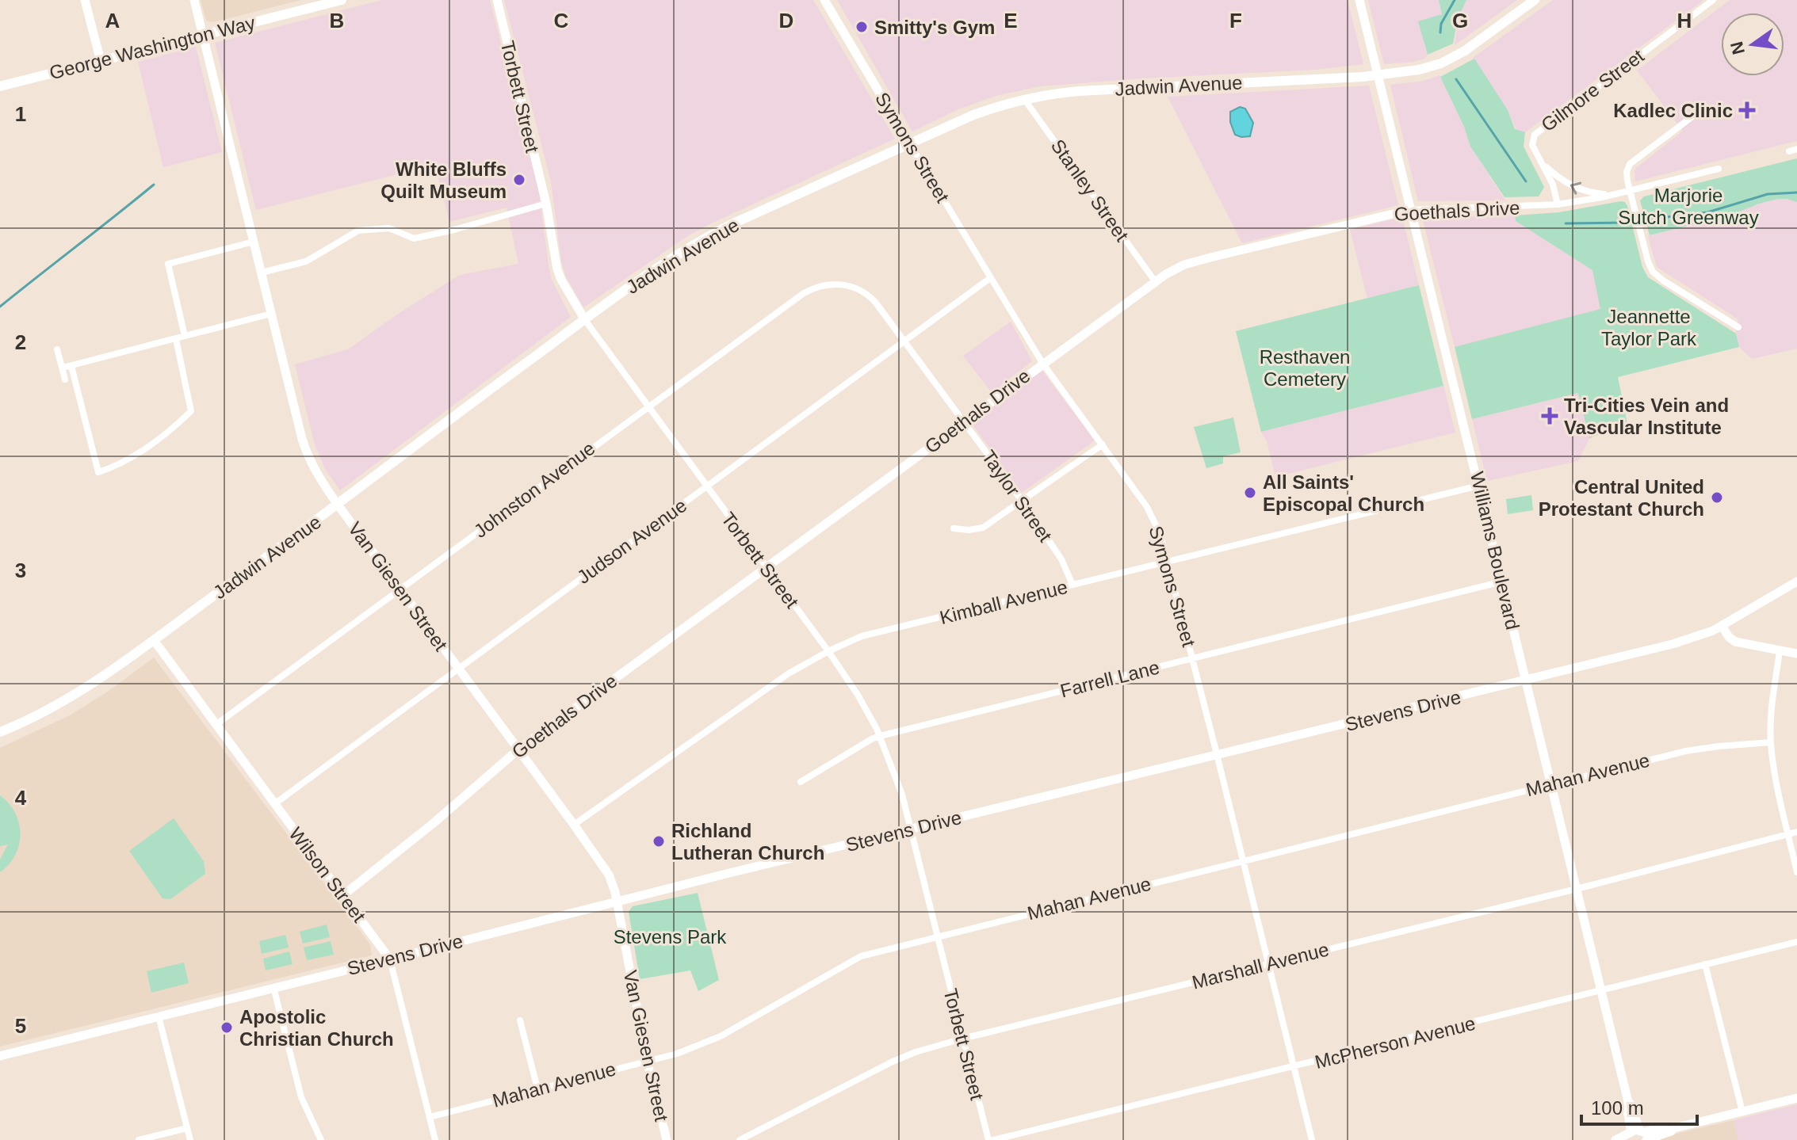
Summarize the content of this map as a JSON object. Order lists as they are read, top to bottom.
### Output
{
  "streets": {
    "main road": ["George Washington Way", "Jadwin Avenue"],
    "street": [
      "Gilmore Street",
      "Torbett Street",
      "Symons Street",
      "Stanley Street",
      "Goethals Drive",
      "Johnston Avenue",
      "Taylor Street",
      "Judson Avenue",
      "Williams Boulevard",
      "Van Giesen Street",
      "Kimball Avenue",
      "Farrell Lane",
      "Stevens Drive",
      "Mahan Avenue",
      "Wilson Street",
      "Marshall Avenue",
      "McPherson Avenue"
    ]
  },
  "crossings": [
    ["George Washington Way", "Van Giesen Street"],
    ["Jadwin Avenue", "Torbett Street"],
    ["Jadwin Avenue", "Symons Street"],
    ["Jadwin Avenue", "Stanley Street"],
    ["Jadwin Avenue", "Williams Boulevard"],
    ["Jadwin Avenue", "Van Giesen Street"],
    ["Jadwin Avenue", "Wilson Street"],
    ["Gilmore Street", "Goethals Drive"],
    ["Torbett Street", "Goethals Drive"],
    ["Torbett Street", "Johnston Avenue"],
    ["Torbett Street", "Judson Avenue"],
    ["Torbett Street", "Kimball Avenue"],
    ["Torbett Street", "Farrell Lane"],
    ["Torbett Street", "Stevens Drive"],
    ["Torbett Street", "Mahan Avenue"],
    ["Torbett Street", "Marshall Avenue"],
    ["Torbett Street", "McPherson Avenue"],
    ["Symons Street", "Goethals Drive"],
    ["Symons Street", "Judson Avenue"],
    ["Symons Street", "Kimball Avenue"],
    ["Symons Street", "Farrell Lane"],
    ["Symons Street", "Stevens Drive"],
    ["Symons Street", "Mahan Avenue"],
    ["Symons Street", "Marshall Avenue"],
    ["Symons Street", "McPherson Avenue"],
    ["Stanley Street", "Goethals Drive"],
    ["Goethals Drive", "Taylor Street"],
    ["Goethals Drive", "Williams Boulevard"],
    ["Goethals Drive", "Van Giesen Street"],
    ["Goethals Drive", "Wilson Street"],
    ["Johnston Avenue", "Taylor Street"],
    ["Johnston Avenue", "Van Giesen Street"],
    ["Johnston Avenue", "Wilson Street"],
    ["Taylor Street", "Judson Avenue"],
    ["Taylor Street", "Kimball Avenue"],
    ["Judson Avenue", "Van Giesen Street"],
    ["Judson Avenue", "Wilson Street"],
    ["Williams Boulevard", "Kimball Avenue"],
    ["Williams Boulevard", "Farrell Lane"],
    ["Williams Boulevard", "Stevens Drive"],
    ["Williams Boulevard", "Mahan Avenue"],
    ["Williams Boulevard", "Marshall Avenue"],
    ["Williams Boulevard", "McPherson Avenue"],
    ["Van Giesen Street", "Kimball Avenue"],
    ["Van Giesen Street", "Stevens Drive"],
    ["Van Giesen Street", "Mahan Avenue"],
    ["Stevens Drive", "Wilson Street"],
    ["Mahan Avenue", "Wilson Street"]
  ],
  "parks": [
    "Marjorie Sutch Greenway",
    "Jeannette Taylor Park",
    "Resthaven Cemetery",
    "Stevens Park"
  ],
  "places": {
    "other": [
      "Smitty's Gym",
      "White Bluffs Quilt Museum",
      "All Saints' Episcopal Church",
      "Central United Protestant Church",
      "Richland Lutheran Church",
      "Apostolic Christian Church"
    ],
    "health": ["Kadlec Clinic", "Tri-Cities Vein and Vascular Institute"]
  },
  "scale_bar": "100 m",
  "north": "left",
  "grid": {
    "columns": [
      "A",
      "B",
      "C",
      "D",
      "E",
      "F",
      "G",
      "H"
    ],
    "rows": [
      "1",
      "2",
      "3",
      "4",
      "5"
    ]
  }
}
